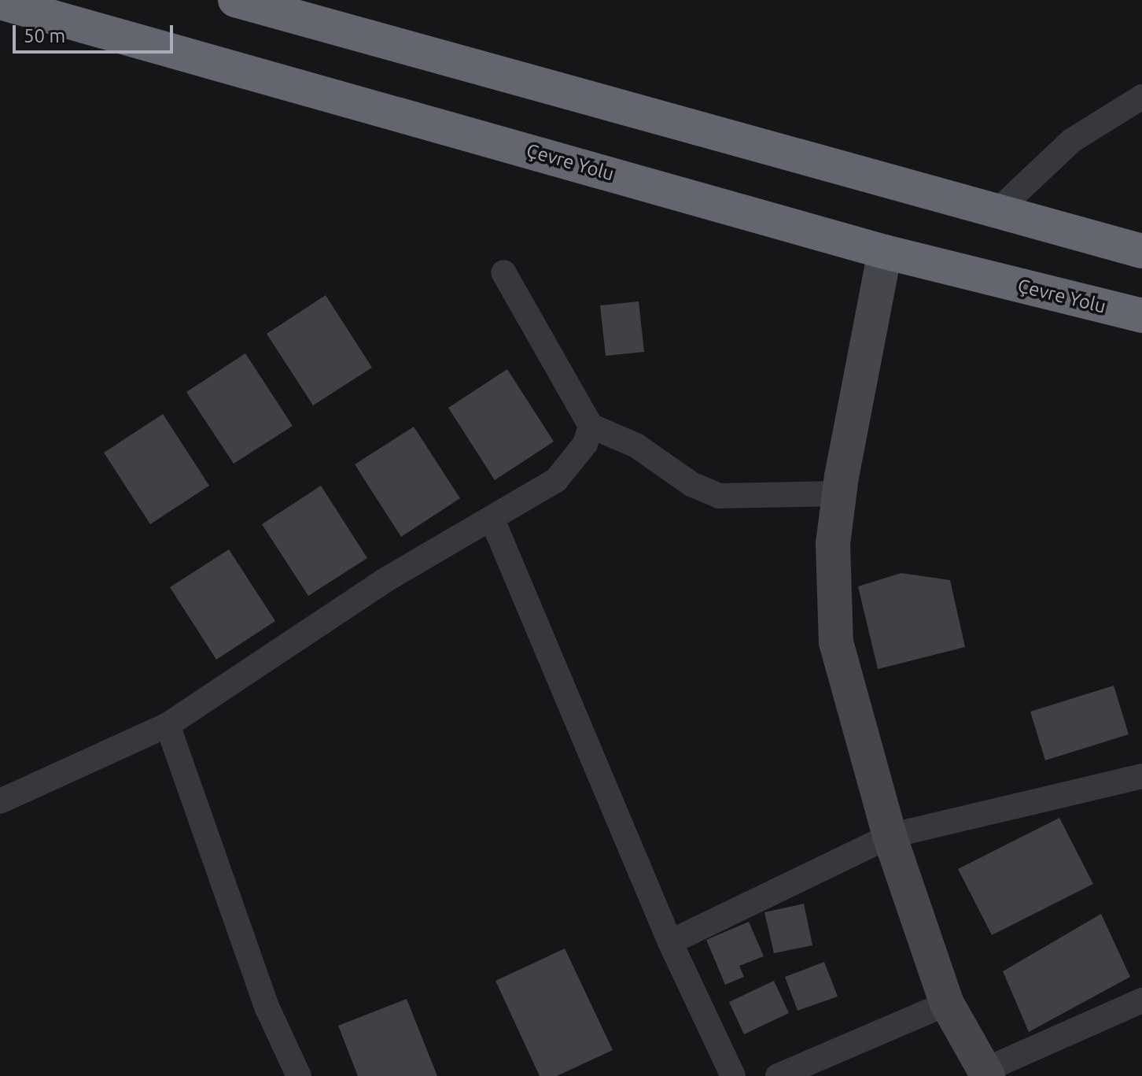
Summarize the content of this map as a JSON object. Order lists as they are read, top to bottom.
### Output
{
  "streets": {
    "highway": ["Çevre Yolu"]
  },
  "scale_bar": "50 m"
}
